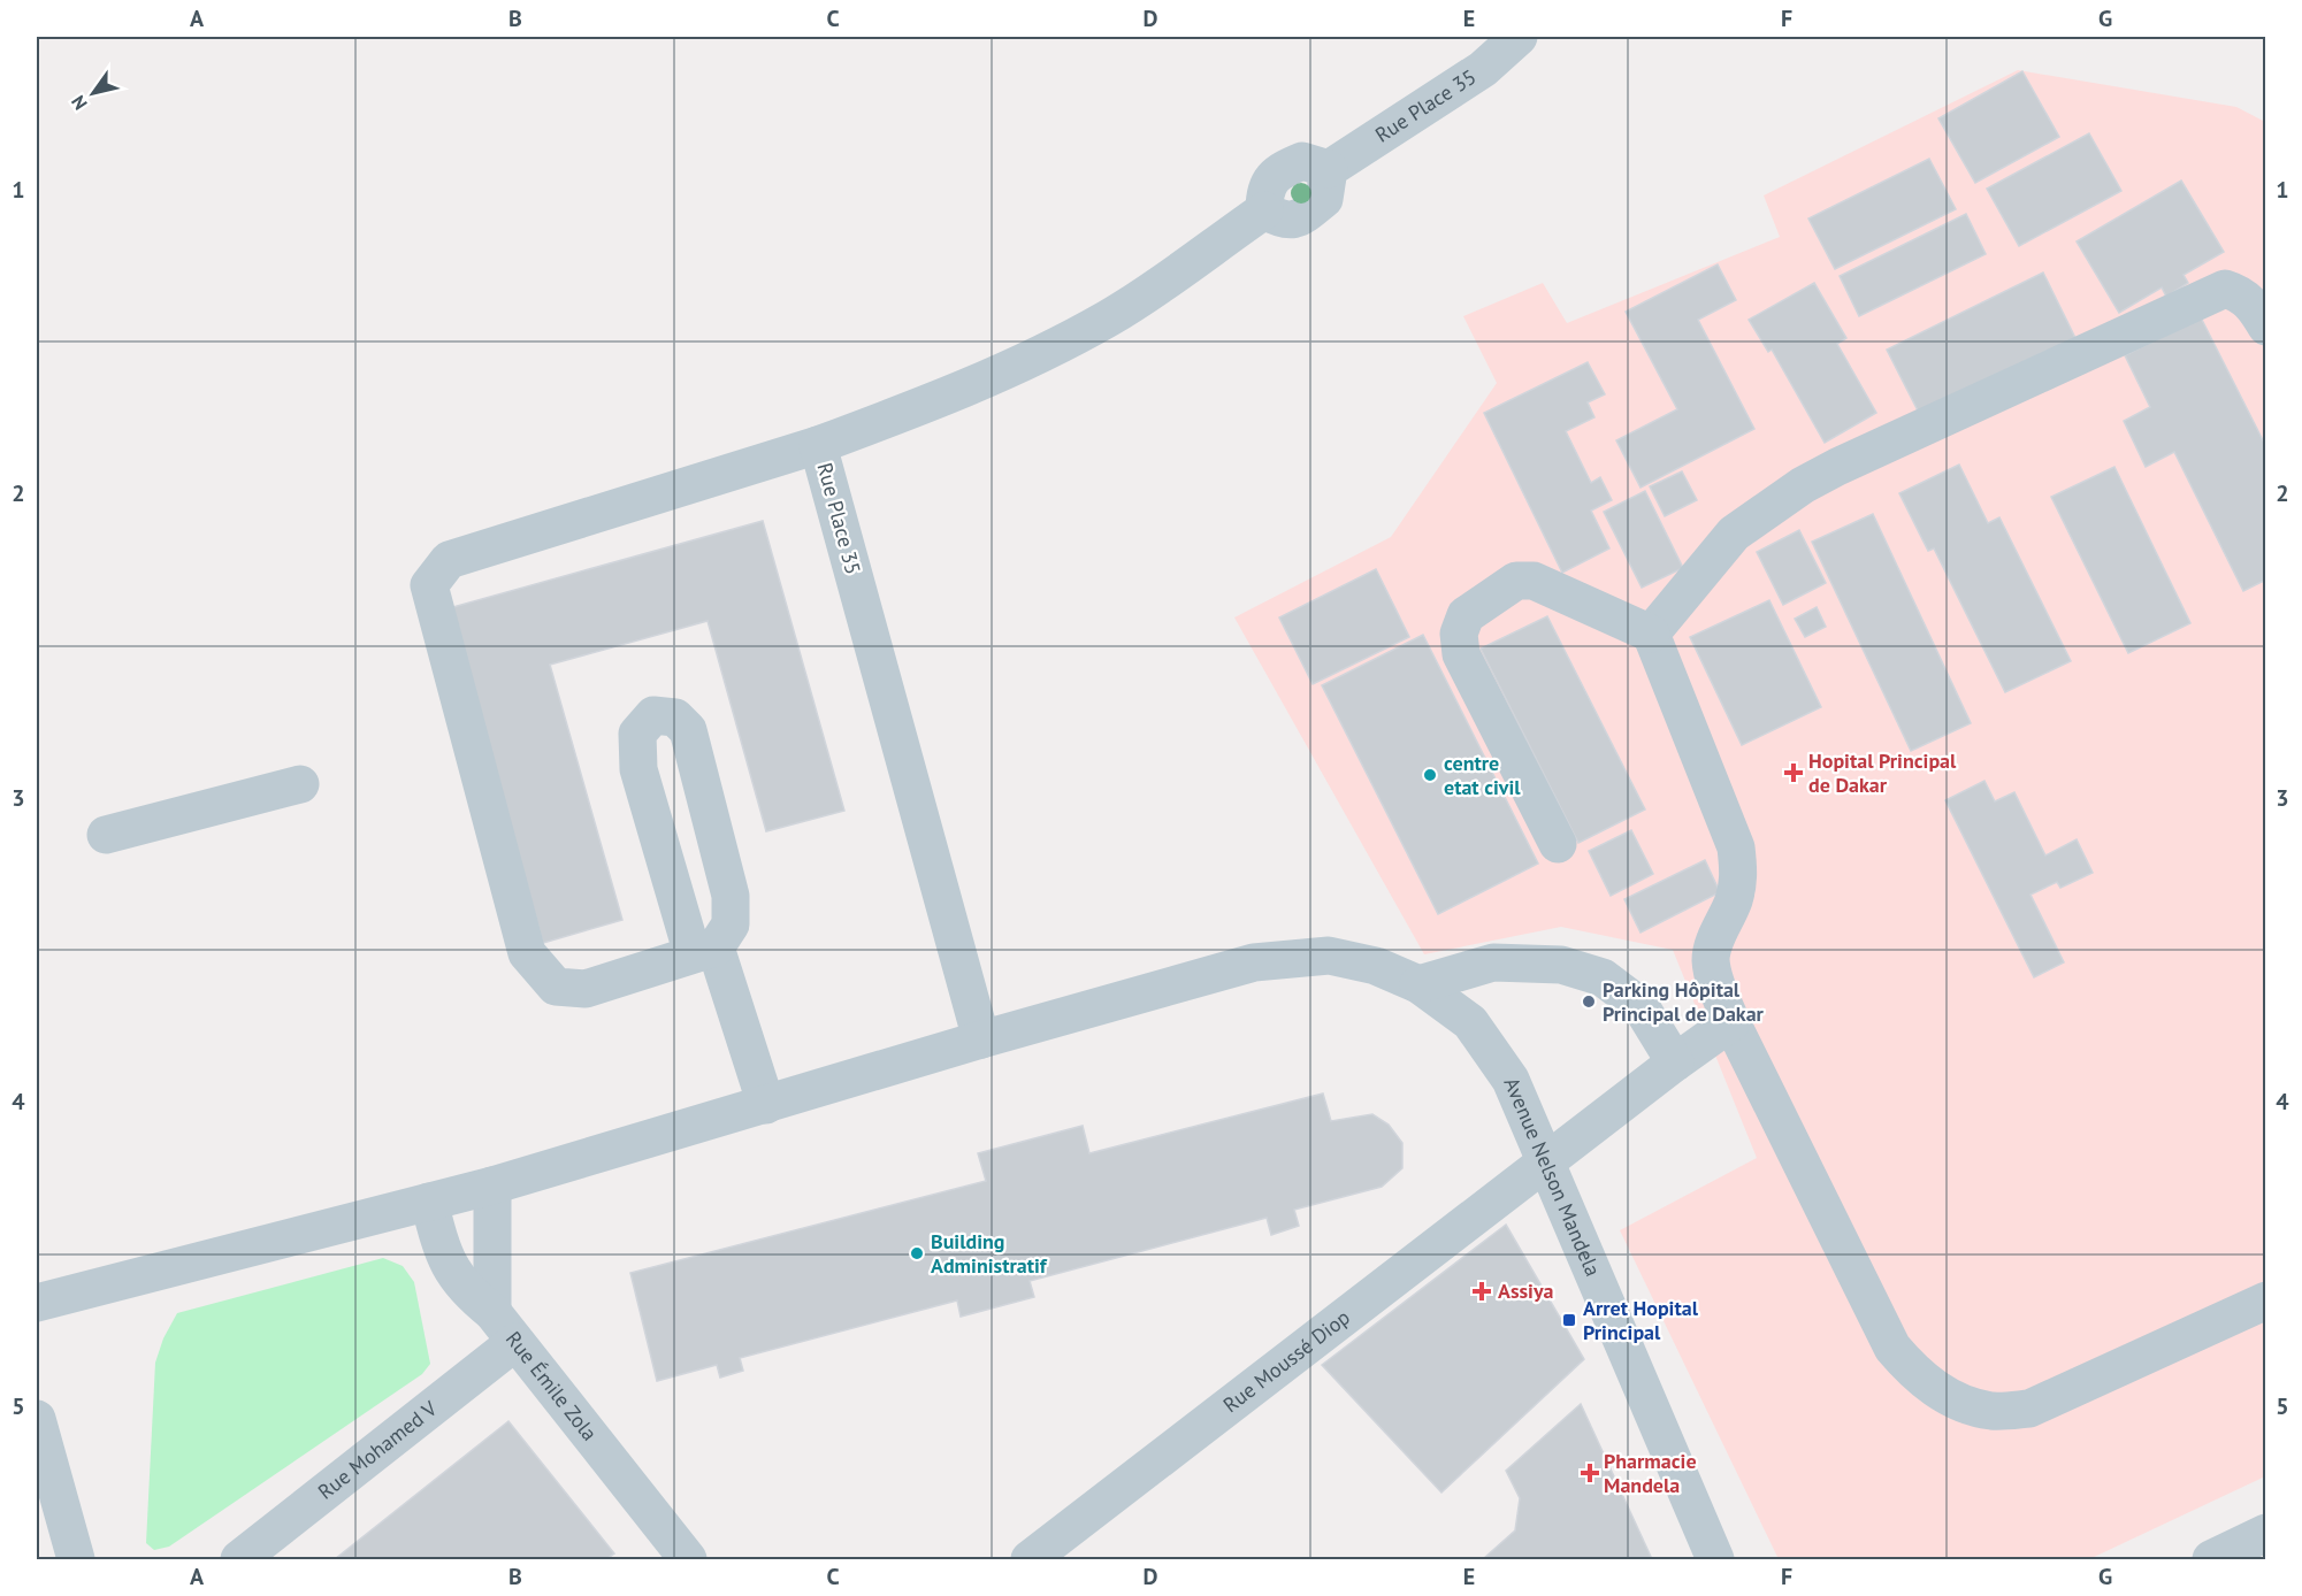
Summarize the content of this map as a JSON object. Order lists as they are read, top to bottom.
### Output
{
  "streets": {
    "street": [
      "Rue Place 35",
      "Avenue Nelson Mandela",
      "Rue Moussé Diop",
      "Rue Émile Zola",
      "Rue Mohamed V"
    ]
  },
  "crossings": [
    ["Rue Place 35", "Avenue Nelson Mandela"],
    ["Avenue Nelson Mandela", "Rue Moussé Diop"],
    ["Avenue Nelson Mandela", "Rue Émile Zola"],
    ["Rue Émile Zola", "Rue Mohamed V"]
  ],
  "places": {
    "health": ["Hopital Principal de Dakar", "Assiya", "Pharmacie Mandela"],
    "other": ["centre etat civil", "Parking Hôpital Principal de Dakar", "Building Administratif"],
    "transit": ["Arret Hopital Principal"]
  },
  "north": "bottom left",
  "grid": {
    "columns": [
      "A",
      "B",
      "C",
      "D",
      "E",
      "F",
      "G"
    ],
    "rows": [
      "1",
      "2",
      "3",
      "4",
      "5"
    ]
  }
}
